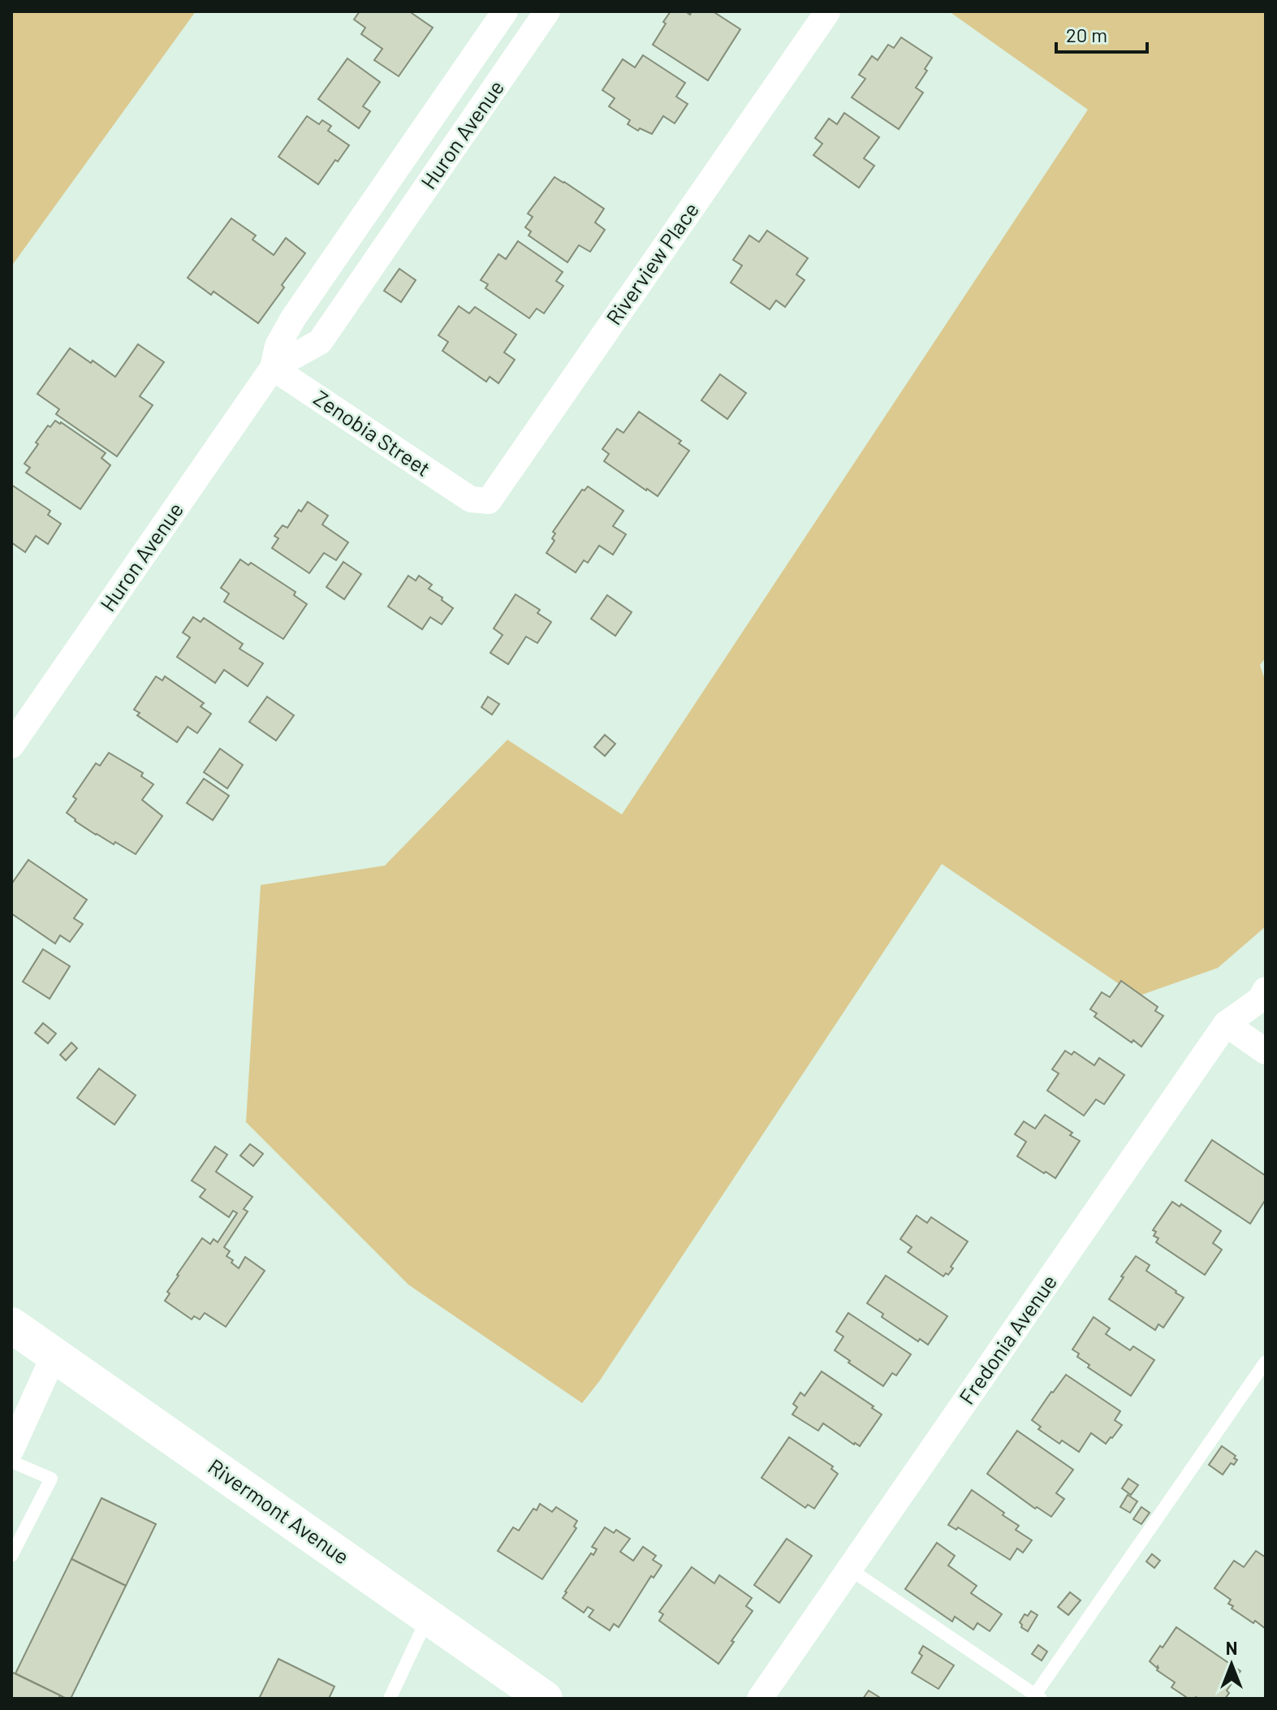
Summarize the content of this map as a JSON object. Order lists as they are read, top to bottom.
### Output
{
  "streets": {
    "main road": ["Rivermont Avenue"],
    "street": [
      "Huron Avenue",
      "Riverview Place",
      "Zenobia Street",
      "Fredonia Avenue"
    ]
  },
  "crossings": [
    ["Huron Avenue", "Zenobia Street"],
    ["Riverview Place", "Zenobia Street"]
  ],
  "scale_bar": "20 m",
  "north": "top"
}
